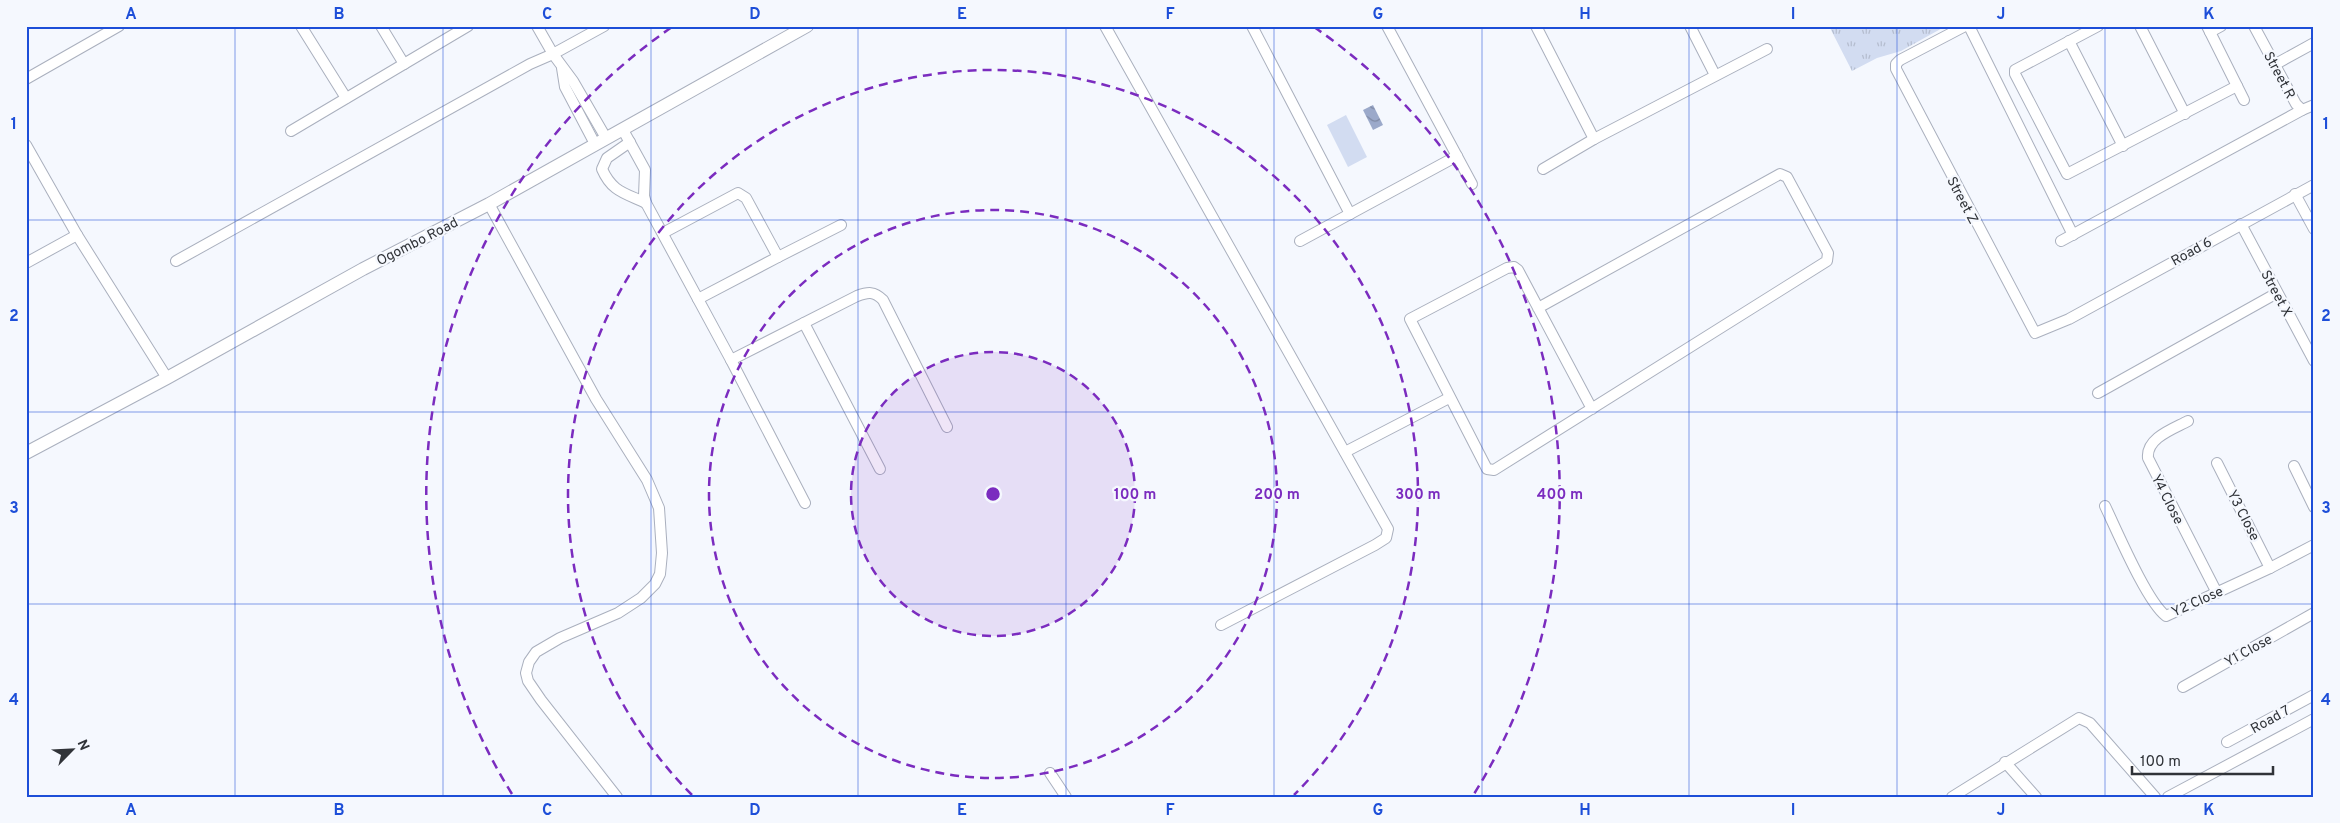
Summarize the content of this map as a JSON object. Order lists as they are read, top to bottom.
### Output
{
  "streets": {
    "main road": ["Ogombo Road"],
    "street": [
      "Street R",
      "Street Z",
      "Road 6",
      "Street X",
      "Y4 Close",
      "Y3 Close",
      "Y2 Close",
      "Y1 Close",
      "Road 7"
    ]
  },
  "crossings": [
    ["Street Z", "Road 6"],
    ["Road 6", "Street X"],
    ["Y4 Close", "Y2 Close"],
    ["Y3 Close", "Y2 Close"]
  ],
  "scale_bar": "100 m",
  "north": "top right",
  "grid": {
    "columns": [
      "A",
      "B",
      "C",
      "D",
      "E",
      "F",
      "G",
      "H",
      "I",
      "J",
      "K"
    ],
    "rows": [
      "1",
      "2",
      "3",
      "4"
    ]
  },
  "rings": [
    "100 m",
    "200 m",
    "300 m",
    "400 m"
  ]
}
